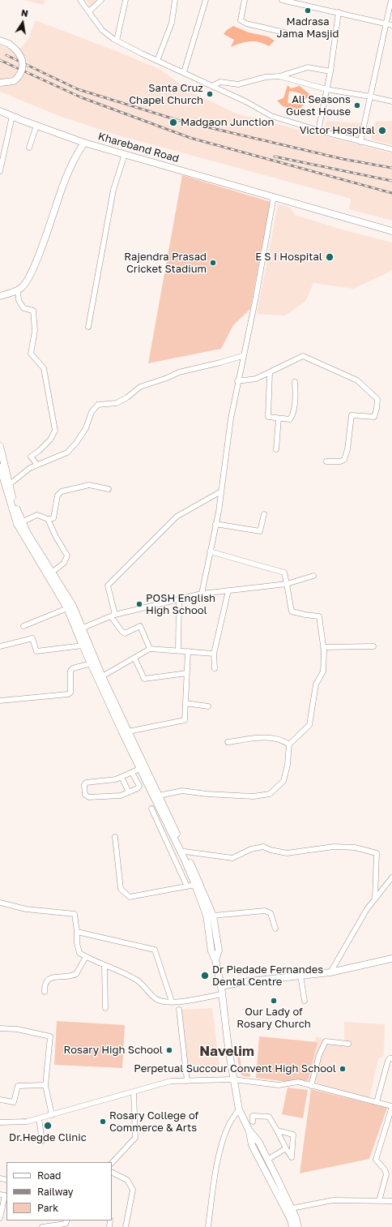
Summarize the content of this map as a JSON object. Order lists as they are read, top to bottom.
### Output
{
  "streets": {
    "main road": ["Khareband Road"]
  },
  "districts": ["Navelim"],
  "places": [
    "Madrasa Jama Masjid",
    "Santa Cruz Chapel Church",
    "All Seasons Guest House",
    "Madgaon Junction",
    "Victor Hospital",
    "E S I Hospital",
    "Rajendra Prasad Cricket Stadium",
    "POSH English High School",
    "Dr Piedade Fernandes Dental Centre",
    "Our Lady of Rosary Church",
    "Rosary High School",
    "Perpetual Succour Convent High School",
    "Rosary College of Commerce & Arts",
    "Dr.Hegde Clinic"
  ],
  "legend": ["Road", "Railway", "Park"],
  "north": "top"
}
